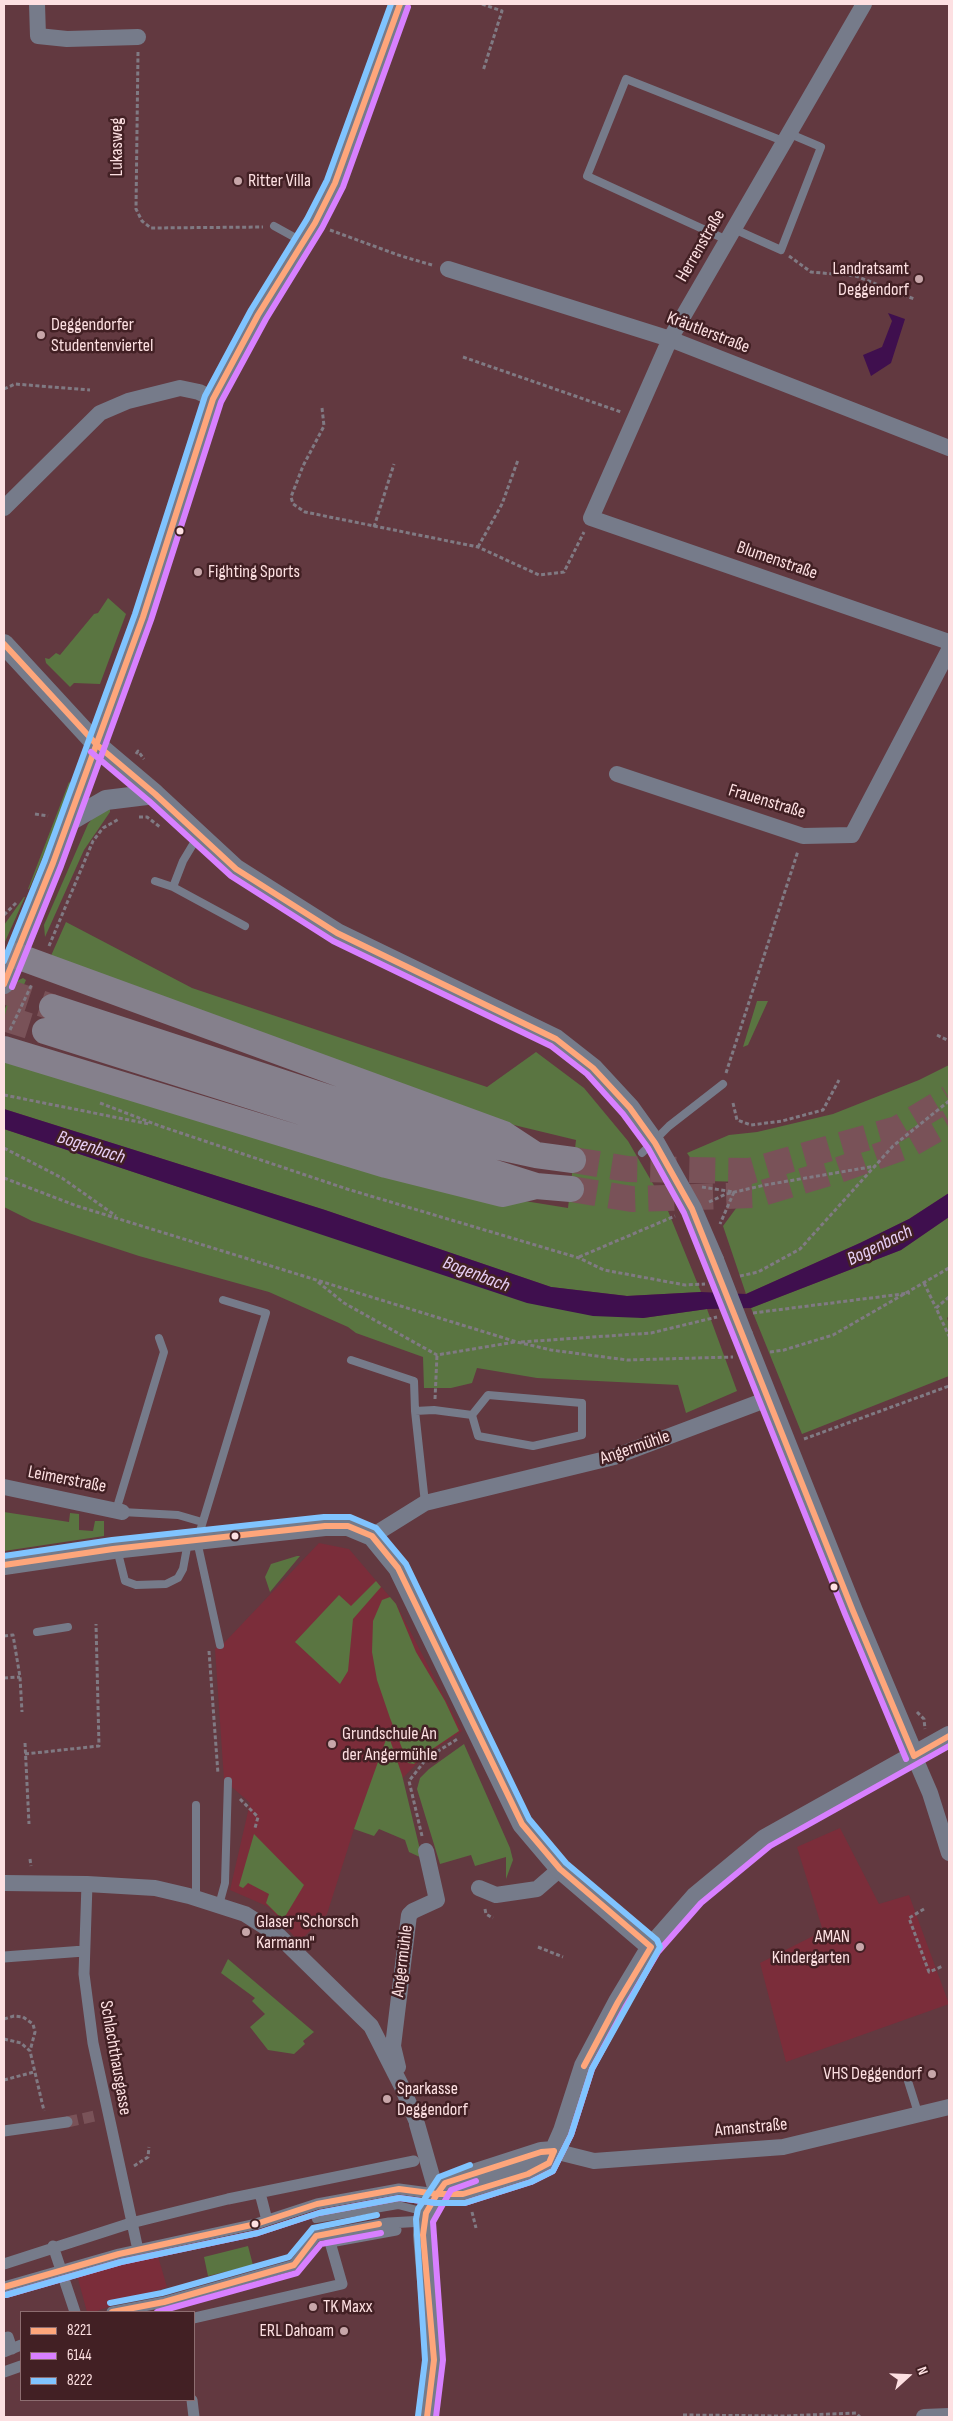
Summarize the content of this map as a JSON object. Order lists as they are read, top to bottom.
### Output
{
  "streets": {
    "street": [
      "Herrenstraße",
      "Kräutlerstraße",
      "Blumenstraße",
      "Frauenstraße",
      "Angermühle",
      "Leimerstraße",
      "Schlachthausgasse",
      "Amanstraße"
    ],
    "path": ["Lukasweg"]
  },
  "crossings": [
    ["Herrenstraße", "Kräutlerstraße"],
    ["Herrenstraße", "Blumenstraße"]
  ],
  "water": ["Bogenbach"],
  "places": [
    "Ritter Villa",
    "Landratsamt Deggendorf",
    "Deggendorfer Studentenviertel",
    "Fighting Sports",
    "Grundschule An der Angermühle",
    "Glaser \"Schorsch Karmann\"",
    "AMAN Kindergarten",
    "VHS Deggendorf",
    "Sparkasse Deggendorf",
    "TK Maxx",
    "ERL Dahoam"
  ],
  "lines": ["transit line 8221", "transit line 8222", "transit line 6144"],
  "legend": ["8221", "6144", "8222"],
  "north": "right"
}
